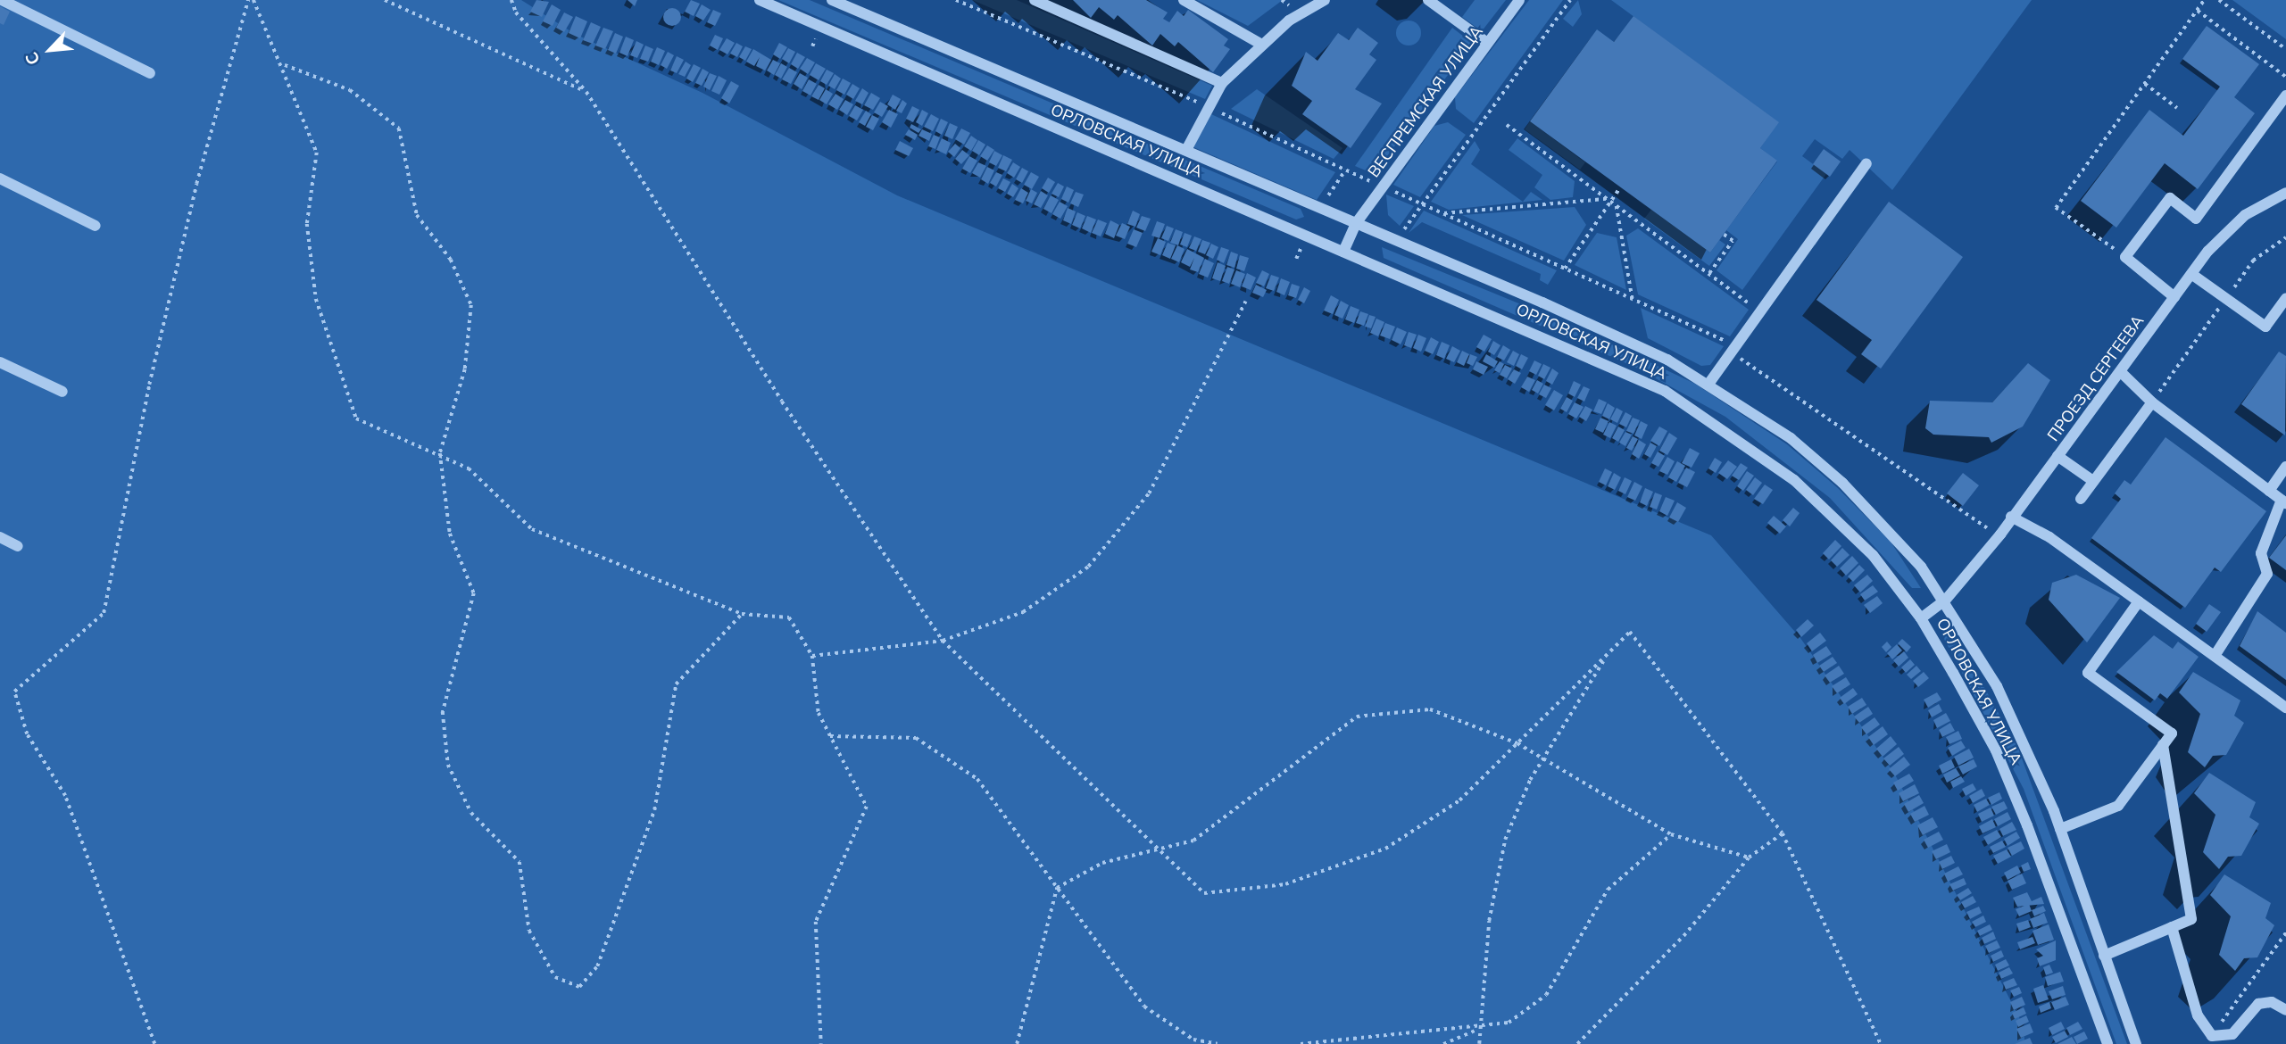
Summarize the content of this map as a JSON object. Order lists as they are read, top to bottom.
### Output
{
  "streets": {
    "street": ["ВЕСПРЕМСКАЯ УЛИЦА", "ОРЛОВСКАЯ УЛИЦА", "ПРОЕЗД СЕРГЕЕВА"]
  },
  "crossings": [
    ["ВЕСПРЕМСКАЯ УЛИЦА", "ОРЛОВСКАЯ УЛИЦА"],
    ["ОРЛОВСКАЯ УЛИЦА", "ПРОЕЗД СЕРГЕЕВА"]
  ],
  "north": "bottom left"
}
